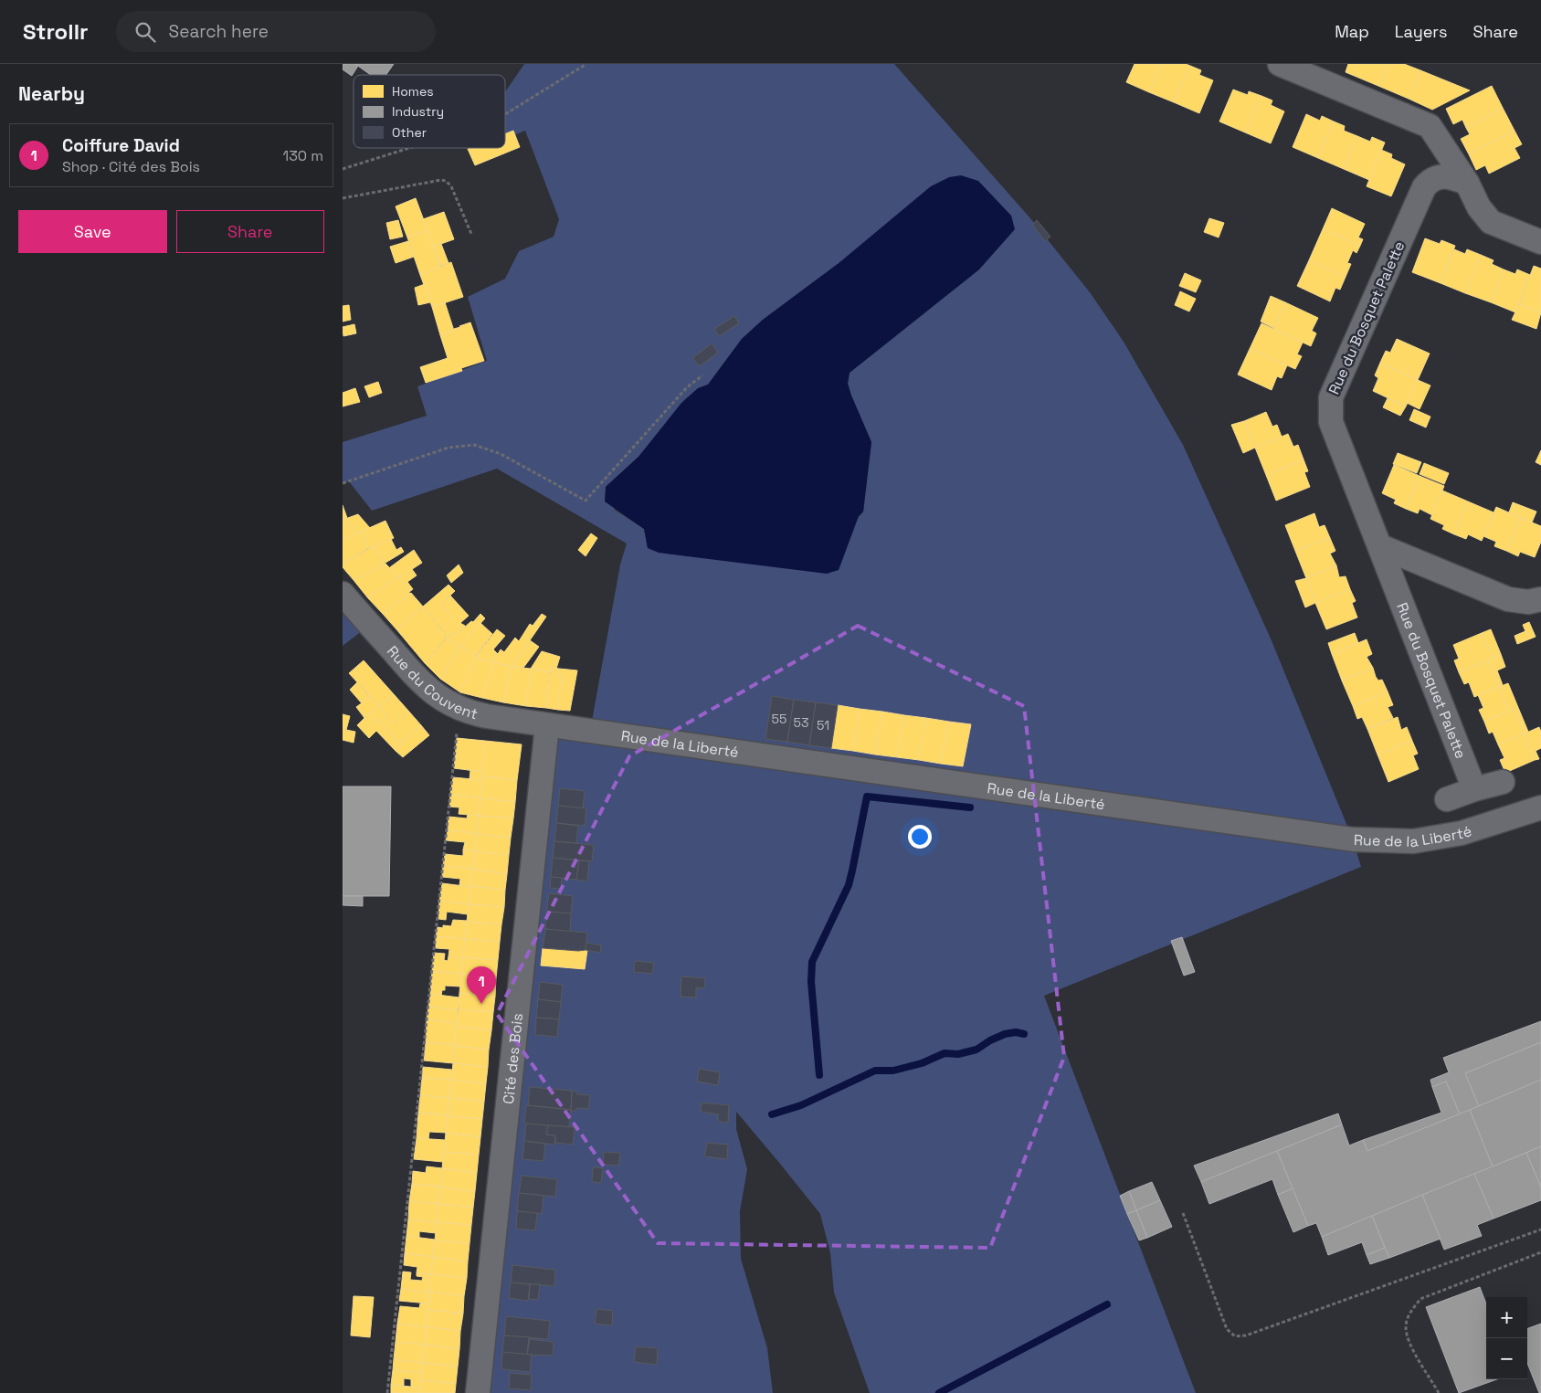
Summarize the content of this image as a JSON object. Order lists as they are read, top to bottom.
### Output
{
  "streets": {
    "street": [
      "Rue du Bosquet Palette",
      "Rue du Couvent",
      "Rue de la Liberté",
      "Cité des Bois"
    ]
  },
  "crossings": [
    ["Rue du Couvent", "Rue de la Liberté"],
    ["Rue du Couvent", "Cité des Bois"],
    ["Rue de la Liberté", "Cité des Bois"]
  ],
  "house_numbers": ["55", "53", "51"],
  "legend": ["Homes", "Industry", "Other"],
  "page": {
    "header": "Strollr",
    "search": "Search here",
    "nav": ["Map", "Layers", "Share"],
    "heading": "Nearby",
    "list": [
      {
        "mark": "1",
        "name": "Coiffure David",
        "note": "Shop · Cité des Bois",
        "value": "130 m"
      }
    ],
    "buttons": ["Save", "Share"],
    "pins": "1",
    "map_buttons": ["+", "−"]
  }
}
